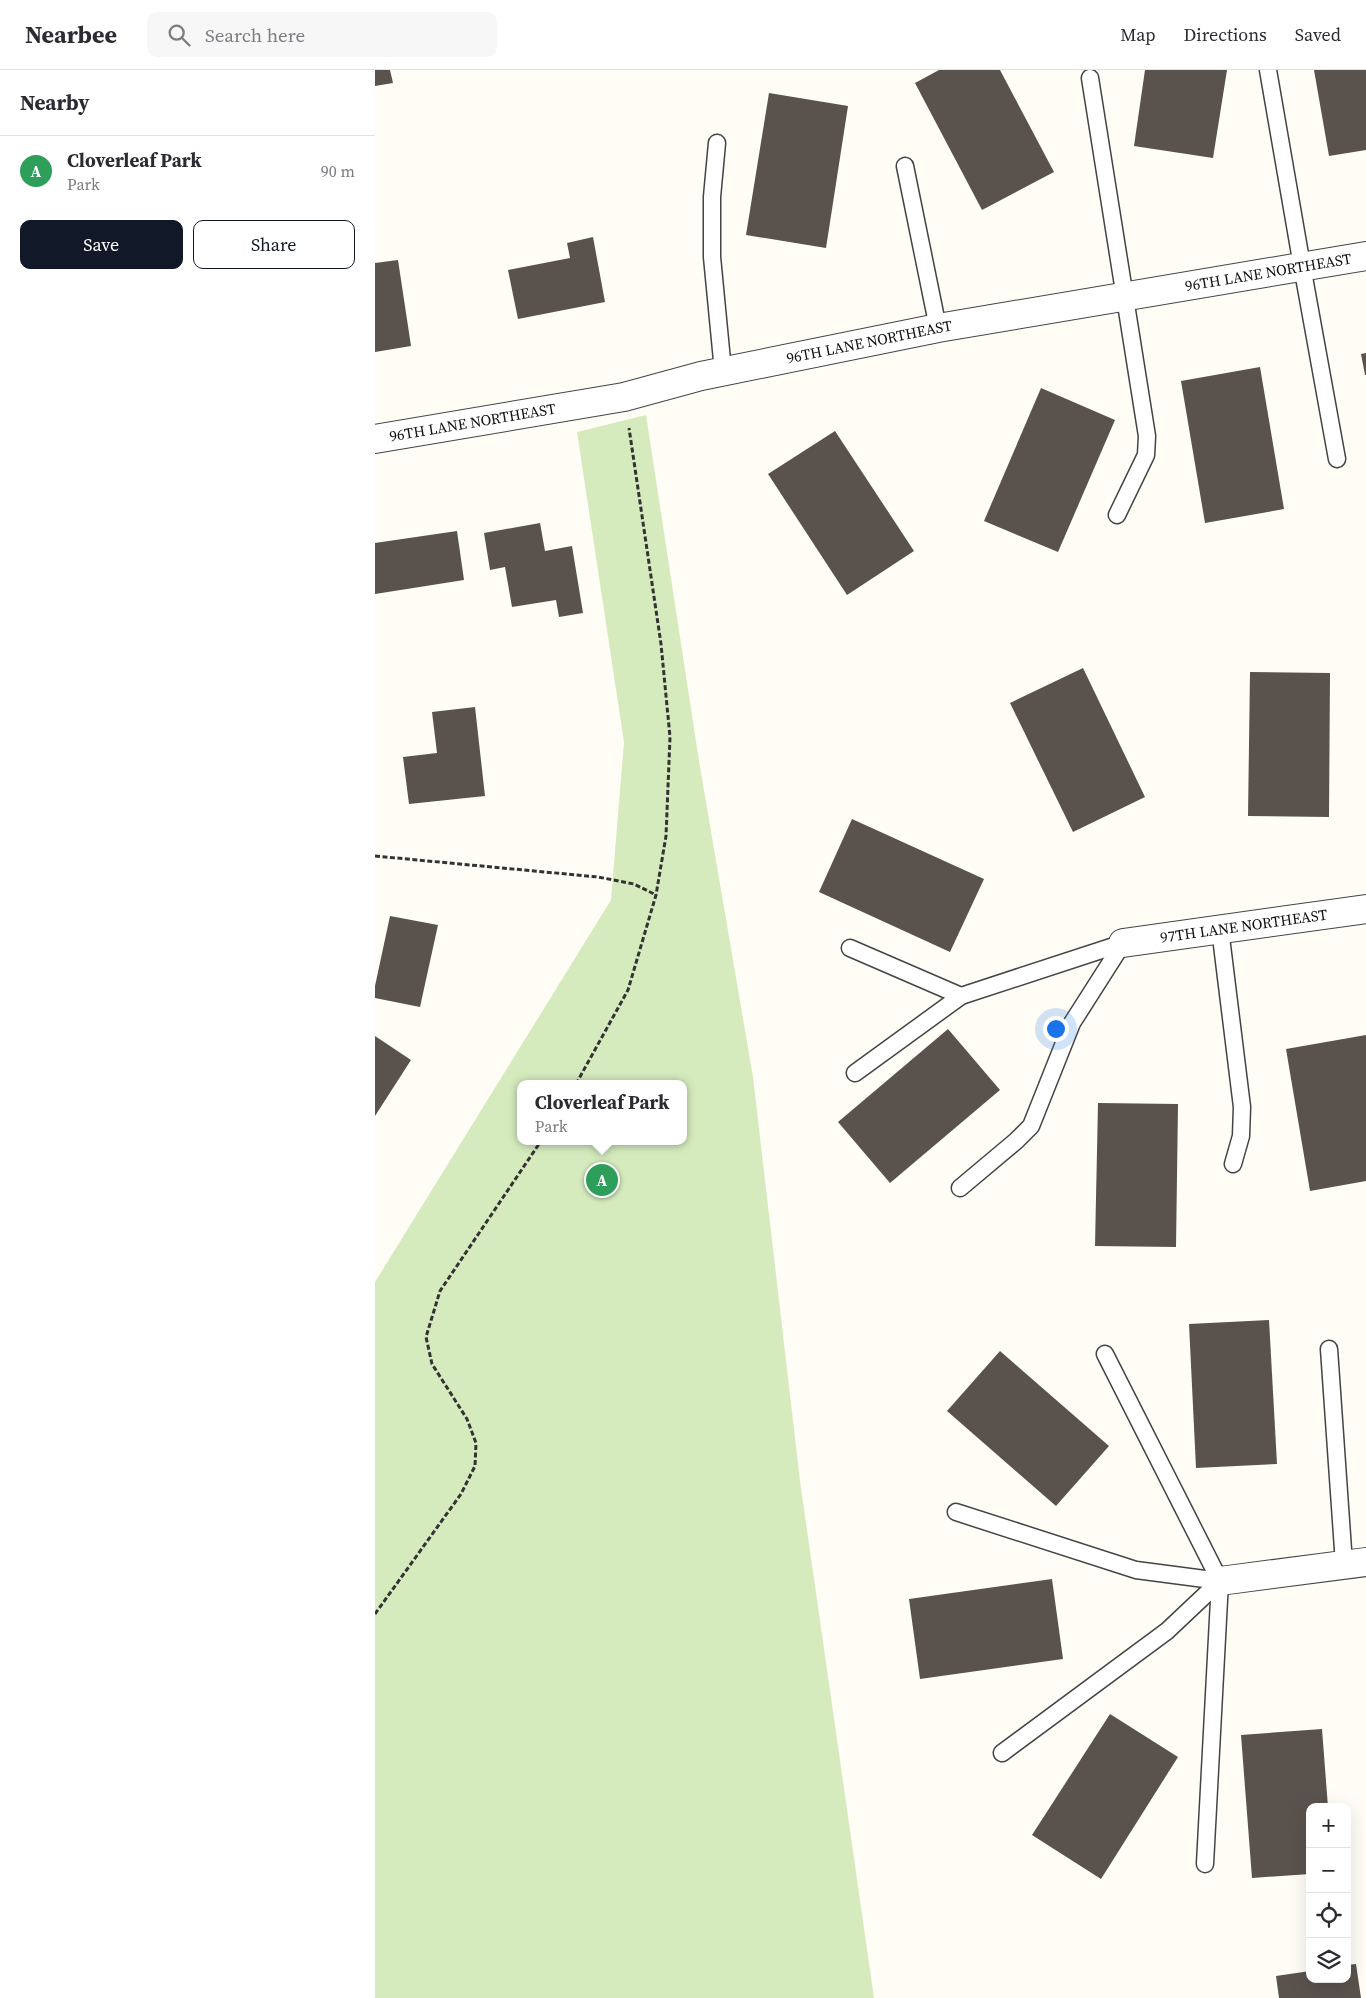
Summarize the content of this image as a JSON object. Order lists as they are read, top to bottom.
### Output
{
  "streets": {
    "street": ["96TH LANE NORTHEAST", "97TH LANE NORTHEAST"]
  },
  "page": {
    "header": "Nearbee",
    "search": "Search here",
    "nav": ["Map", "Directions", "Saved"],
    "heading": "Nearby",
    "list": [
      {
        "mark": "A",
        "name": "Cloverleaf Park",
        "note": "Park",
        "value": "90 m"
      }
    ],
    "buttons": ["Save", "Share"],
    "popup": ["Cloverleaf Park", "Park"],
    "pins": "A",
    "map_buttons": ["+", "−"]
  }
}
